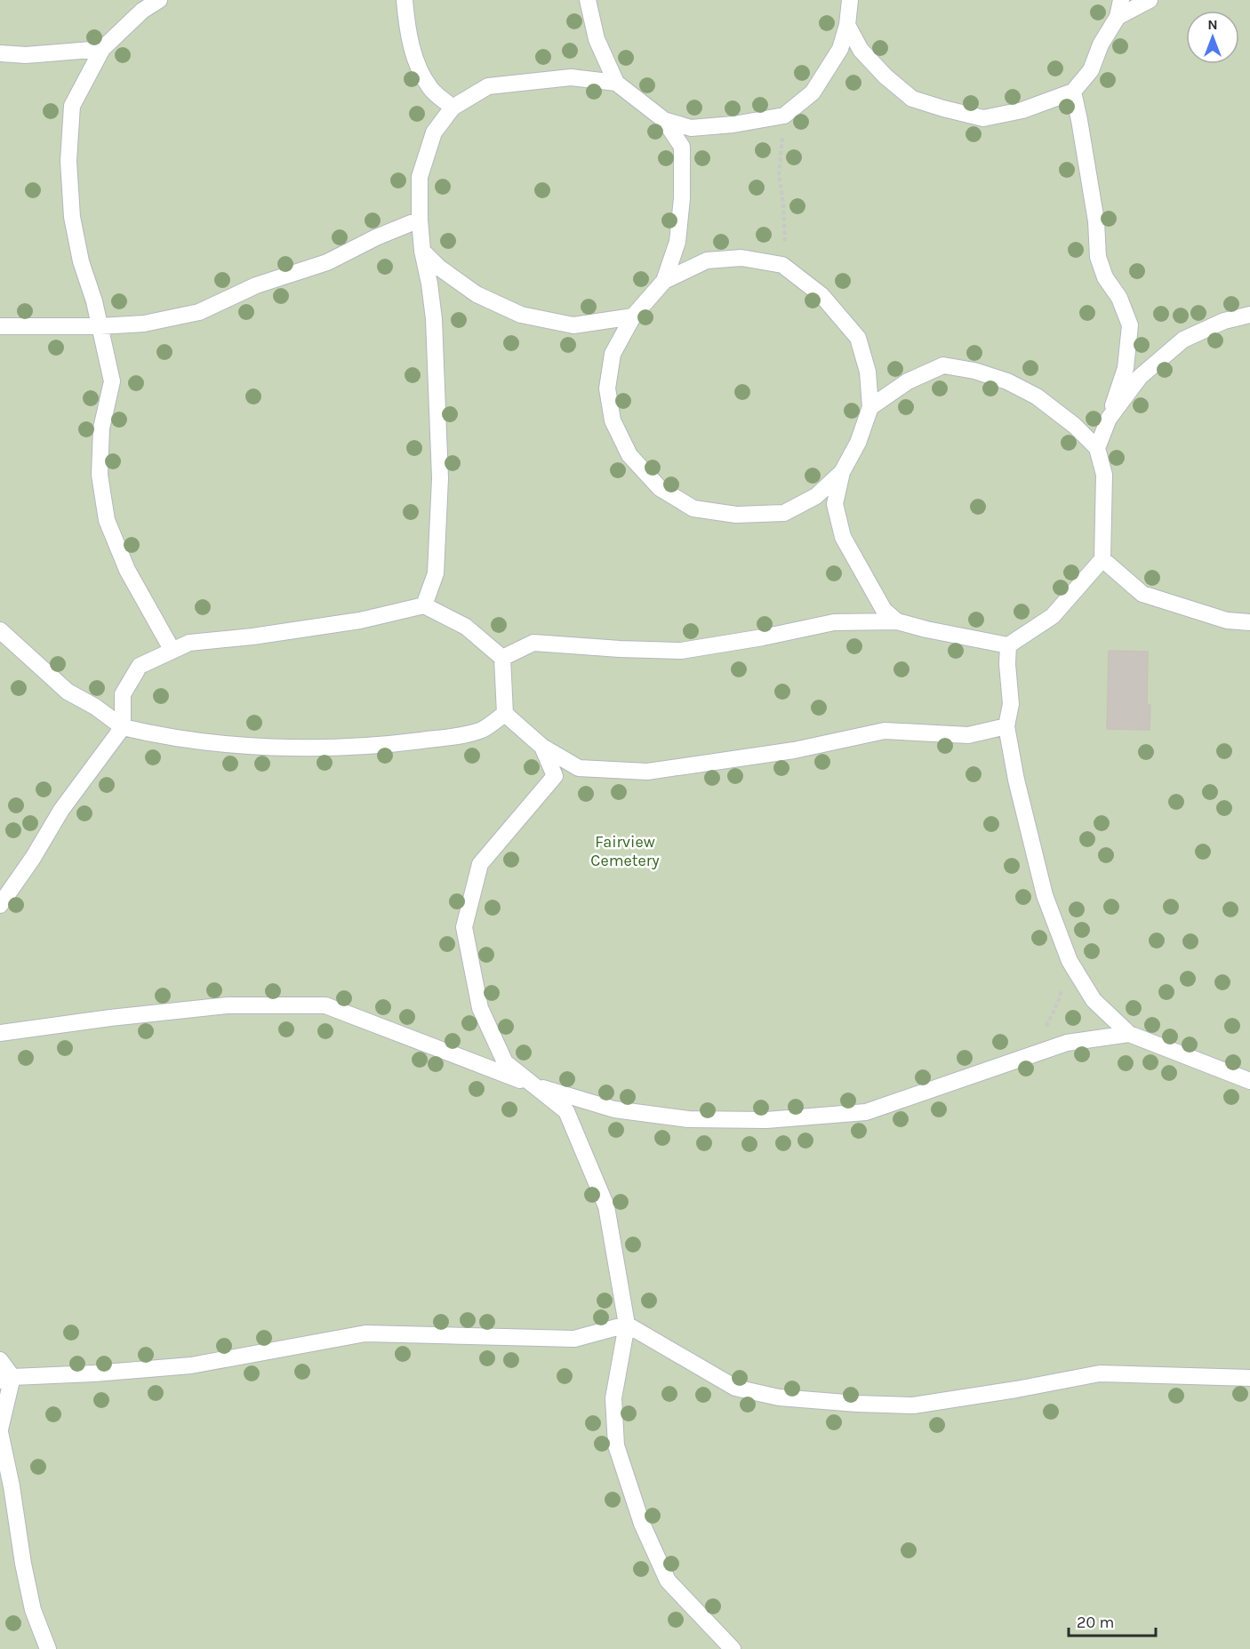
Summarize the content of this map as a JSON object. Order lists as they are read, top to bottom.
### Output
{
  "parks": ["Fairview Cemetery"],
  "scale_bar": "20 m",
  "north": "top"
}
